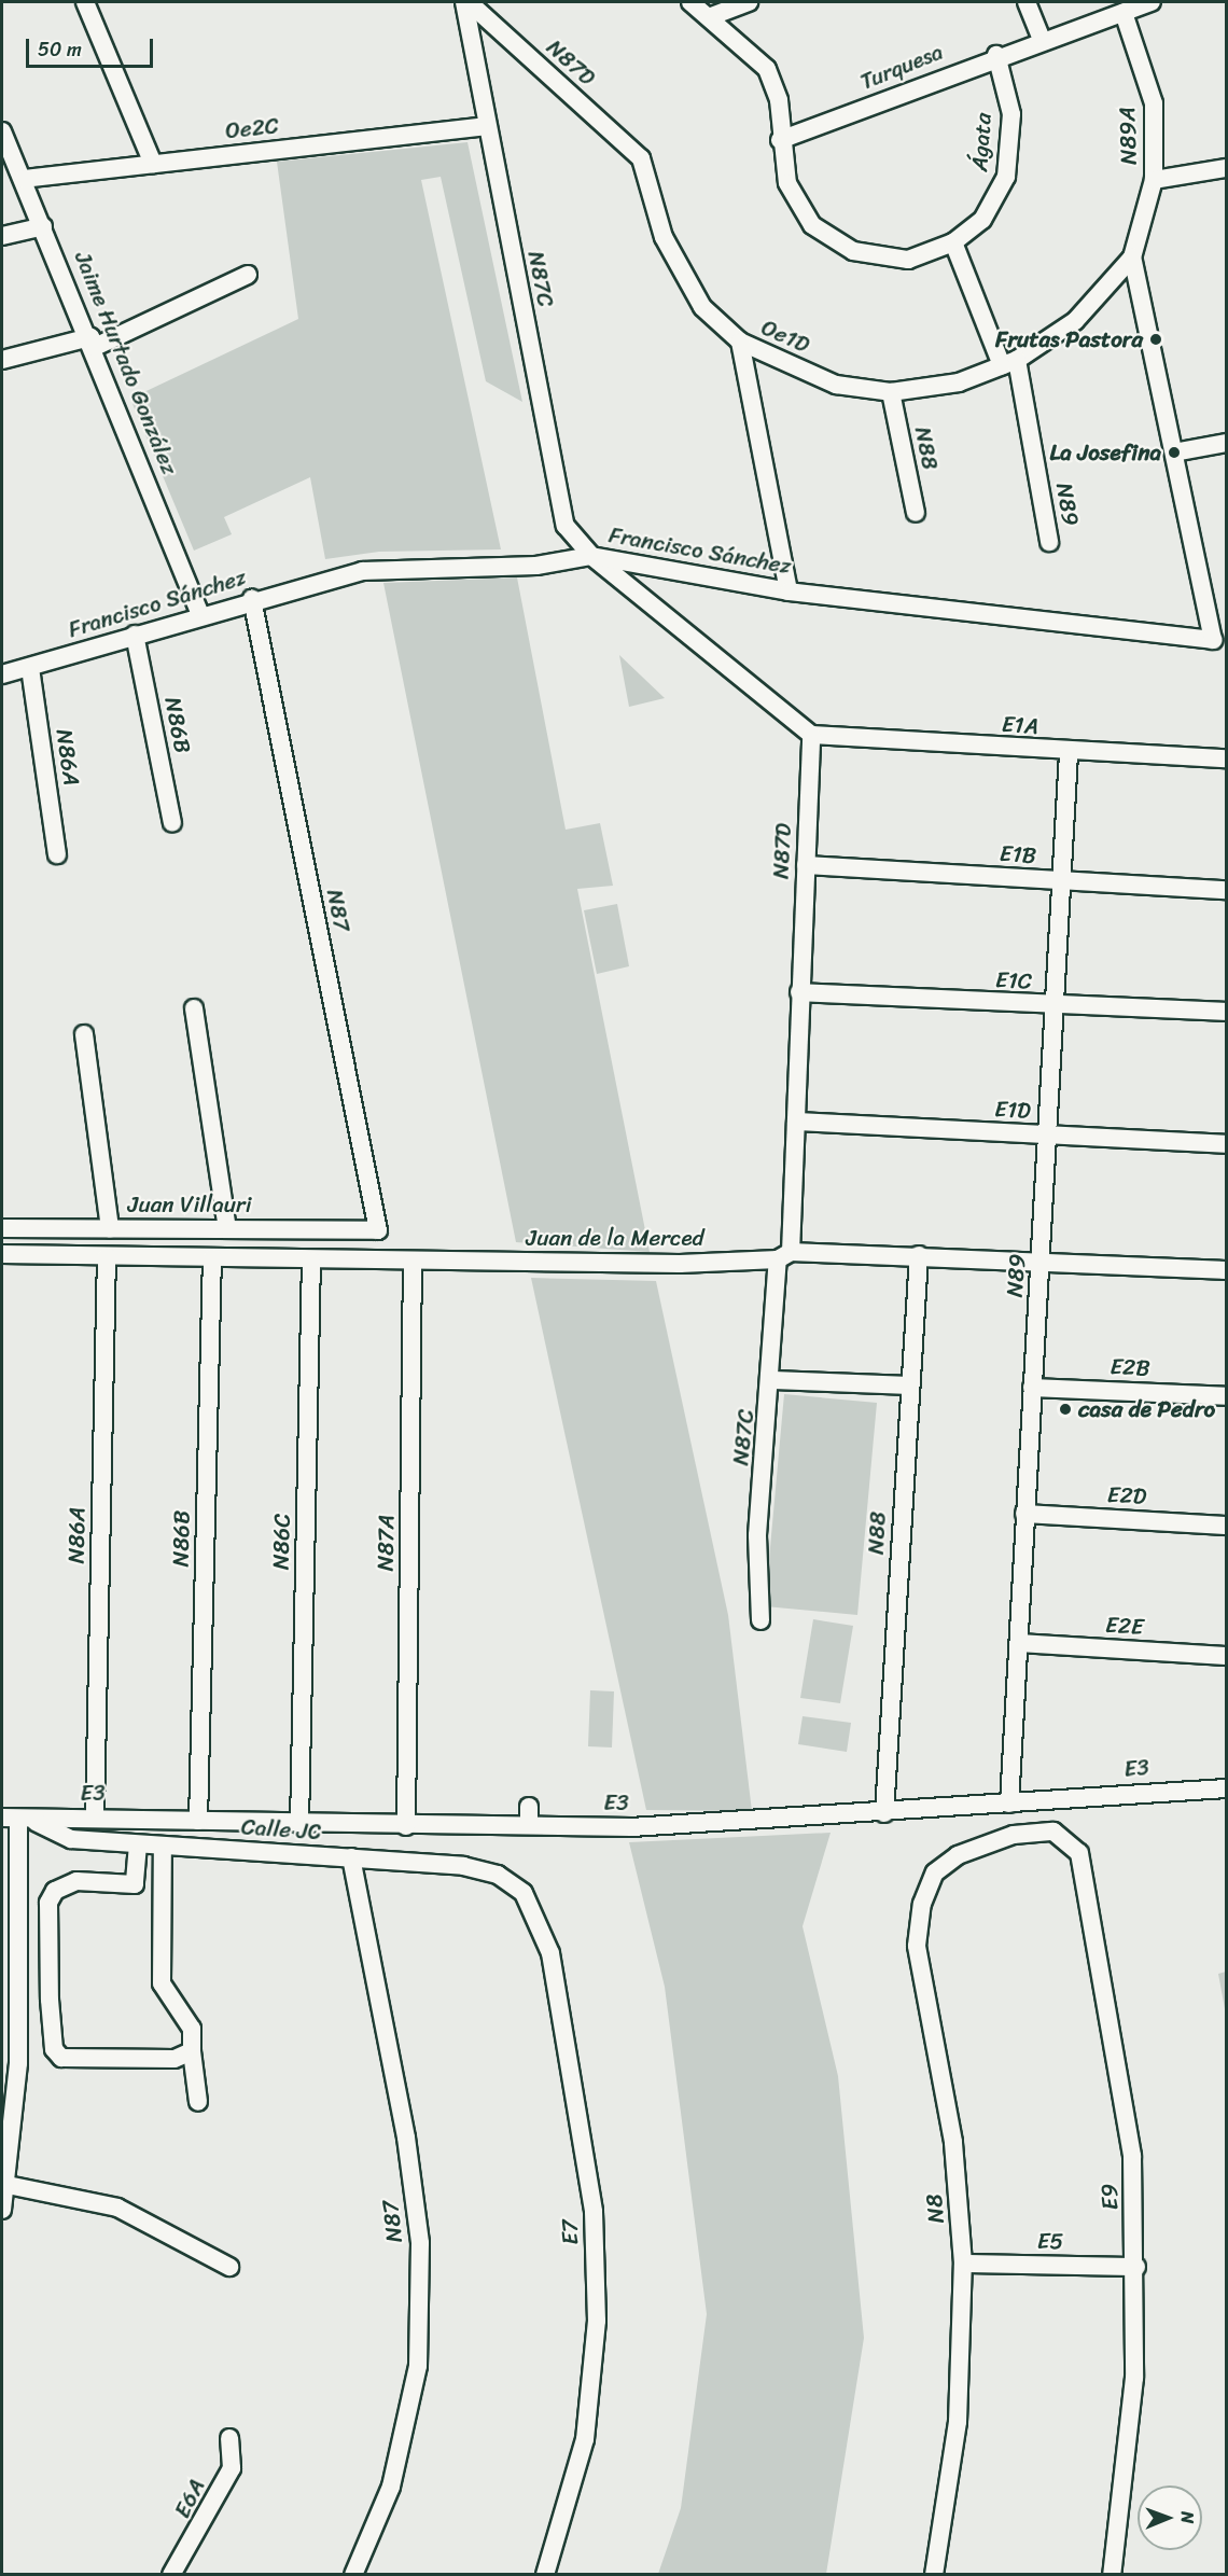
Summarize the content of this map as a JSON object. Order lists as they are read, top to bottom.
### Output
{
  "streets": {
    "street": [
      "N87D",
      "Turquesa",
      "Oe2C",
      "N89A",
      "Ágata",
      "N87C",
      "Oe1D",
      "Jaime Hurtado González",
      "N88",
      "N89",
      "Francisco Sánchez",
      "N86B",
      "E1A",
      "N86A",
      "E1B",
      "N87",
      "E1C",
      "E1D",
      "Juan Villauri",
      "Juan de la Merced",
      "E2B",
      "E2D",
      "N86C",
      "N87A",
      "E2E",
      "E3",
      "Calle JC",
      "E9",
      "N8",
      "E7",
      "E5",
      "E6A"
    ]
  },
  "crossings": [
    ["N87D", "N87C"],
    ["N87D", "Oe1D"],
    ["N87D", "E1A"],
    ["N87D", "E1B"],
    ["N87D", "E1C"],
    ["N87D", "E1D"],
    ["N87D", "Juan de la Merced"],
    ["Turquesa", "N89A"],
    ["Turquesa", "Ágata"],
    ["Oe2C", "N87C"],
    ["Oe2C", "Jaime Hurtado González"],
    ["N89A", "Oe1D"],
    ["N89A", "N89"],
    ["N89A", "Francisco Sánchez"],
    ["Ágata", "N89"],
    ["N87C", "Francisco Sánchez"],
    ["N87C", "Juan de la Merced"],
    ["Oe1D", "N88"],
    ["Oe1D", "N89"],
    ["Jaime Hurtado González", "Francisco Sánchez"],
    ["N88", "Juan de la Merced"],
    ["N88", "E3"],
    ["N89", "E1A"],
    ["N89", "E1B"],
    ["N89", "E1C"],
    ["N89", "E1D"],
    ["N89", "Juan de la Merced"],
    ["N89", "E2B"],
    ["N89", "E2D"],
    ["N89", "E2E"],
    ["N89", "E3"],
    ["Francisco Sánchez", "N86B"],
    ["Francisco Sánchez", "N86A"],
    ["Francisco Sánchez", "N87"],
    ["N86B", "Juan de la Merced"],
    ["N86B", "E3"],
    ["N86A", "Juan de la Merced"],
    ["N86A", "E3"],
    ["N87", "Juan Villauri"],
    ["N87", "Calle JC"],
    ["Juan de la Merced", "N86C"],
    ["Juan de la Merced", "N87A"],
    ["N86C", "E3"],
    ["N87A", "E3"],
    ["E3", "Calle JC"],
    ["Calle JC", "E7"],
    ["E9", "N8"],
    ["E9", "E5"],
    ["N8", "E5"]
  ],
  "places": ["Frutas Pastora", "La Josefina", "casa de Pedro"],
  "scale_bar": "50 m",
  "north": "right"
}
